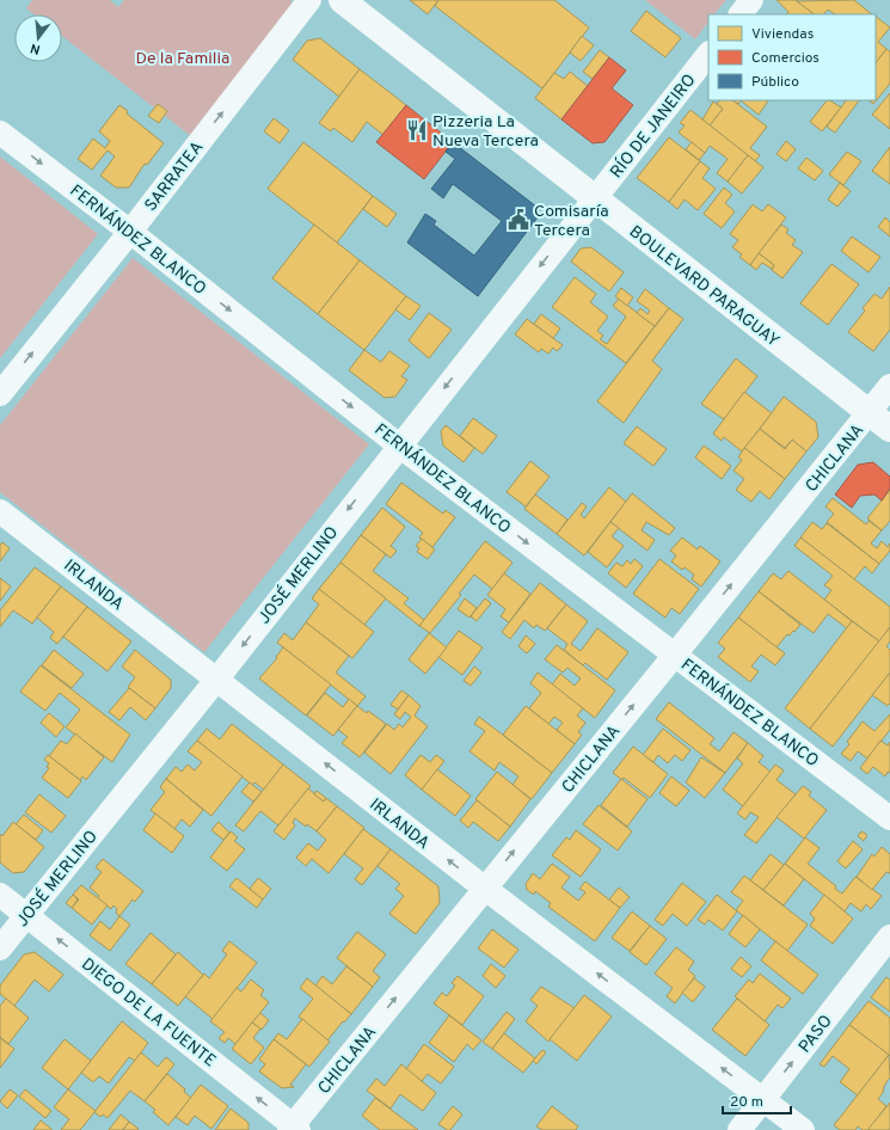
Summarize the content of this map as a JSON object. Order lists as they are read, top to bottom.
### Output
{
  "streets": {
    "main road": ["BOULEVARD PARAGUAY"],
    "street": [
      "RÍO DE JANEIRO",
      "SARRATEA",
      "FERNÁNDEZ BLANCO",
      "CHICLANA",
      "JOSÉ MERLINO",
      "IRLANDA",
      "DIEGO DE LA FUENTE",
      "PASO"
    ]
  },
  "crossings": [
    ["RÍO DE JANEIRO", "BOULEVARD PARAGUAY"],
    ["RÍO DE JANEIRO", "JOSÉ MERLINO"],
    ["SARRATEA", "FERNÁNDEZ BLANCO"],
    ["FERNÁNDEZ BLANCO", "CHICLANA"],
    ["FERNÁNDEZ BLANCO", "JOSÉ MERLINO"],
    ["BOULEVARD PARAGUAY", "CHICLANA"],
    ["BOULEVARD PARAGUAY", "JOSÉ MERLINO"],
    ["CHICLANA", "IRLANDA"],
    ["CHICLANA", "DIEGO DE LA FUENTE"],
    ["JOSÉ MERLINO", "IRLANDA"],
    ["JOSÉ MERLINO", "DIEGO DE LA FUENTE"],
    ["IRLANDA", "PASO"]
  ],
  "one_way": [
    "SARRATEA",
    "FERNÁNDEZ BLANCO",
    "CHICLANA",
    "JOSÉ MERLINO",
    "IRLANDA",
    "DIEGO DE LA FUENTE",
    "PASO"
  ],
  "parks": ["De la Familia"],
  "places": {
    "restaurant": ["Pizzeria La Nueva Tercera"],
    "public building": ["Comisaría Tercera"]
  },
  "legend": ["Viviendas", "Comercios", "Público"],
  "scale_bar": "20 m",
  "north": "bottom"
}
